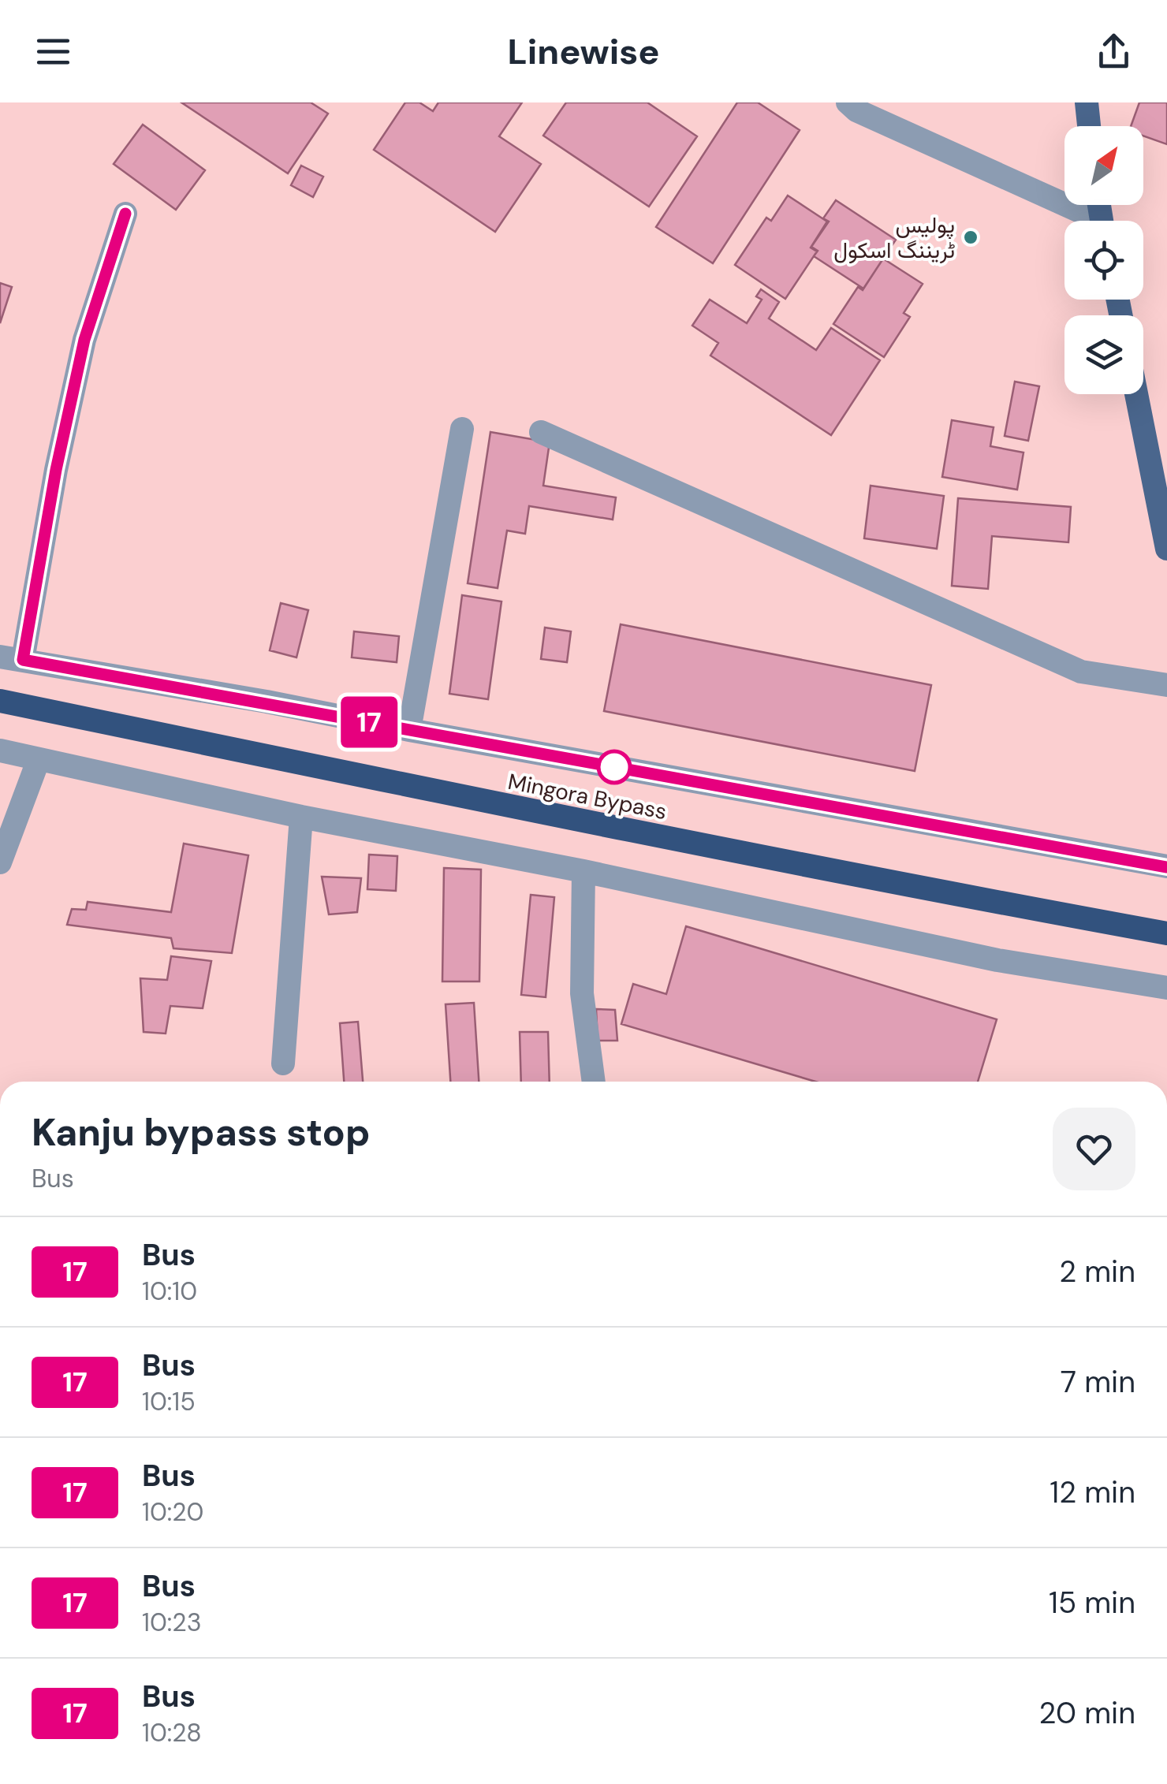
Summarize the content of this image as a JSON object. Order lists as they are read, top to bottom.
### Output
{
  "streets": {
    "highway": ["Mingora Bypass"]
  },
  "places": ["پولیس ٹریننگ اسکول"],
  "lines": ["bus line 17"],
  "north": "top right",
  "page": {
    "header": "Linewise",
    "on_map": "17",
    "heading": ["Kanju bypass stop", "Bus"],
    "list": [
      {
        "mark": "17",
        "name": "Bus",
        "note": "10:10",
        "value": "2 min"
      },
      {
        "mark": "17",
        "name": "Bus",
        "note": "10:15",
        "value": "7 min"
      },
      {
        "mark": "17",
        "name": "Bus",
        "note": "10:20",
        "value": "12 min"
      },
      {
        "mark": "17",
        "name": "Bus",
        "note": "10:23",
        "value": "15 min"
      },
      {
        "mark": "17",
        "name": "Bus",
        "note": "10:28",
        "value": "20 min"
      }
    ]
  }
}
